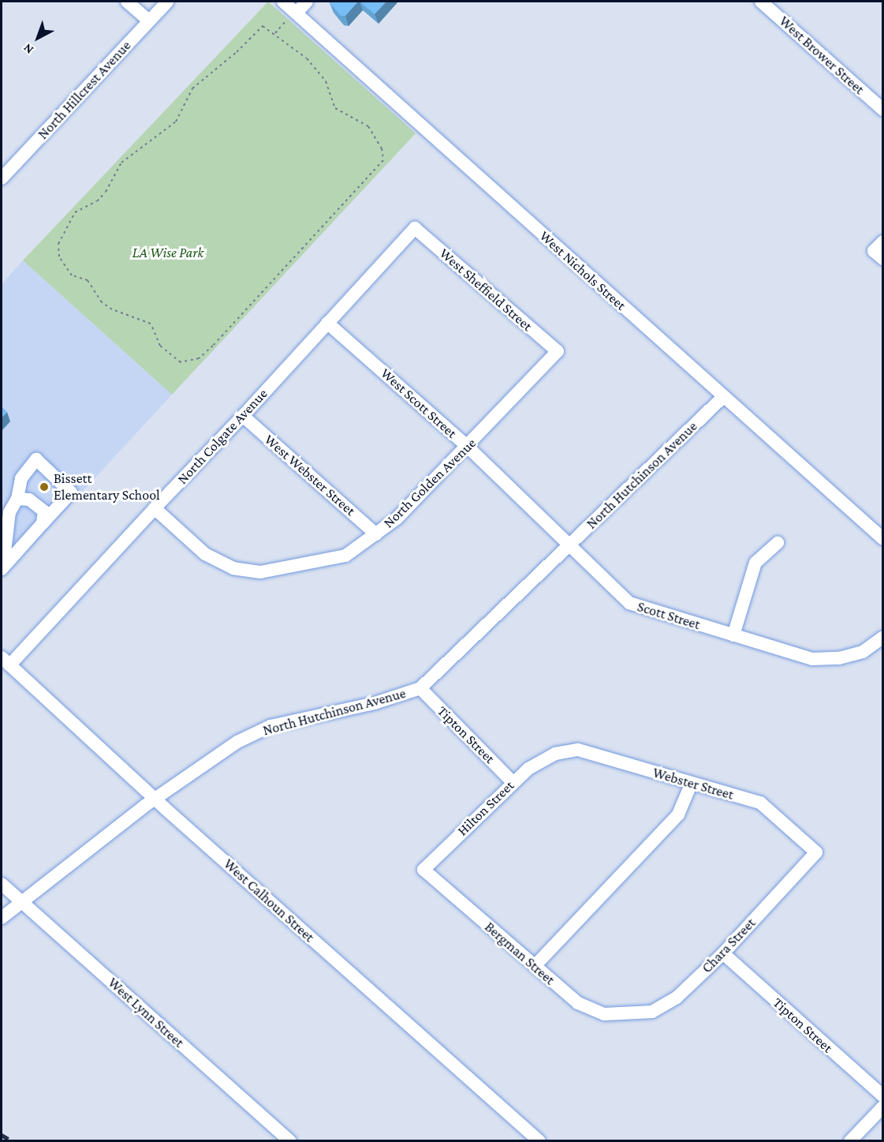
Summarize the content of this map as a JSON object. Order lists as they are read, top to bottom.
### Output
{
  "streets": {
    "street": [
      "West Brower Street",
      "North Hillcrest Avenue",
      "West Nichols Street",
      "West Sheffield Street",
      "West Scott Street",
      "North Colgate Avenue",
      "West Webster Street",
      "North Hutchinson Avenue",
      "North Golden Avenue",
      "Scott Street",
      "Tipton Street",
      "Webster Street",
      "Hilton Street",
      "West Calhoun Street",
      "Chara Street",
      "Bergman Street",
      "West Lynn Street"
    ]
  },
  "crossings": [
    ["West Nichols Street", "North Hutchinson Avenue"],
    ["West Sheffield Street", "North Colgate Avenue"],
    ["West Sheffield Street", "North Golden Avenue"],
    ["West Scott Street", "North Colgate Avenue"],
    ["West Scott Street", "North Hutchinson Avenue"],
    ["West Scott Street", "North Golden Avenue"],
    ["West Scott Street", "Scott Street"],
    ["North Colgate Avenue", "West Webster Street"],
    ["North Colgate Avenue", "North Golden Avenue"],
    ["North Colgate Avenue", "West Calhoun Street"],
    ["West Webster Street", "North Golden Avenue"],
    ["North Hutchinson Avenue", "Scott Street"],
    ["North Hutchinson Avenue", "Tipton Street"],
    ["North Hutchinson Avenue", "West Calhoun Street"],
    ["North Hutchinson Avenue", "West Lynn Street"],
    ["Tipton Street", "Hilton Street"],
    ["Tipton Street", "Chara Street"],
    ["Webster Street", "Hilton Street"],
    ["Webster Street", "Chara Street"],
    ["Hilton Street", "Bergman Street"],
    ["Chara Street", "Bergman Street"]
  ],
  "parks": ["LA Wise Park"],
  "places": ["Bissett Elementary School"],
  "north": "bottom left"
}
